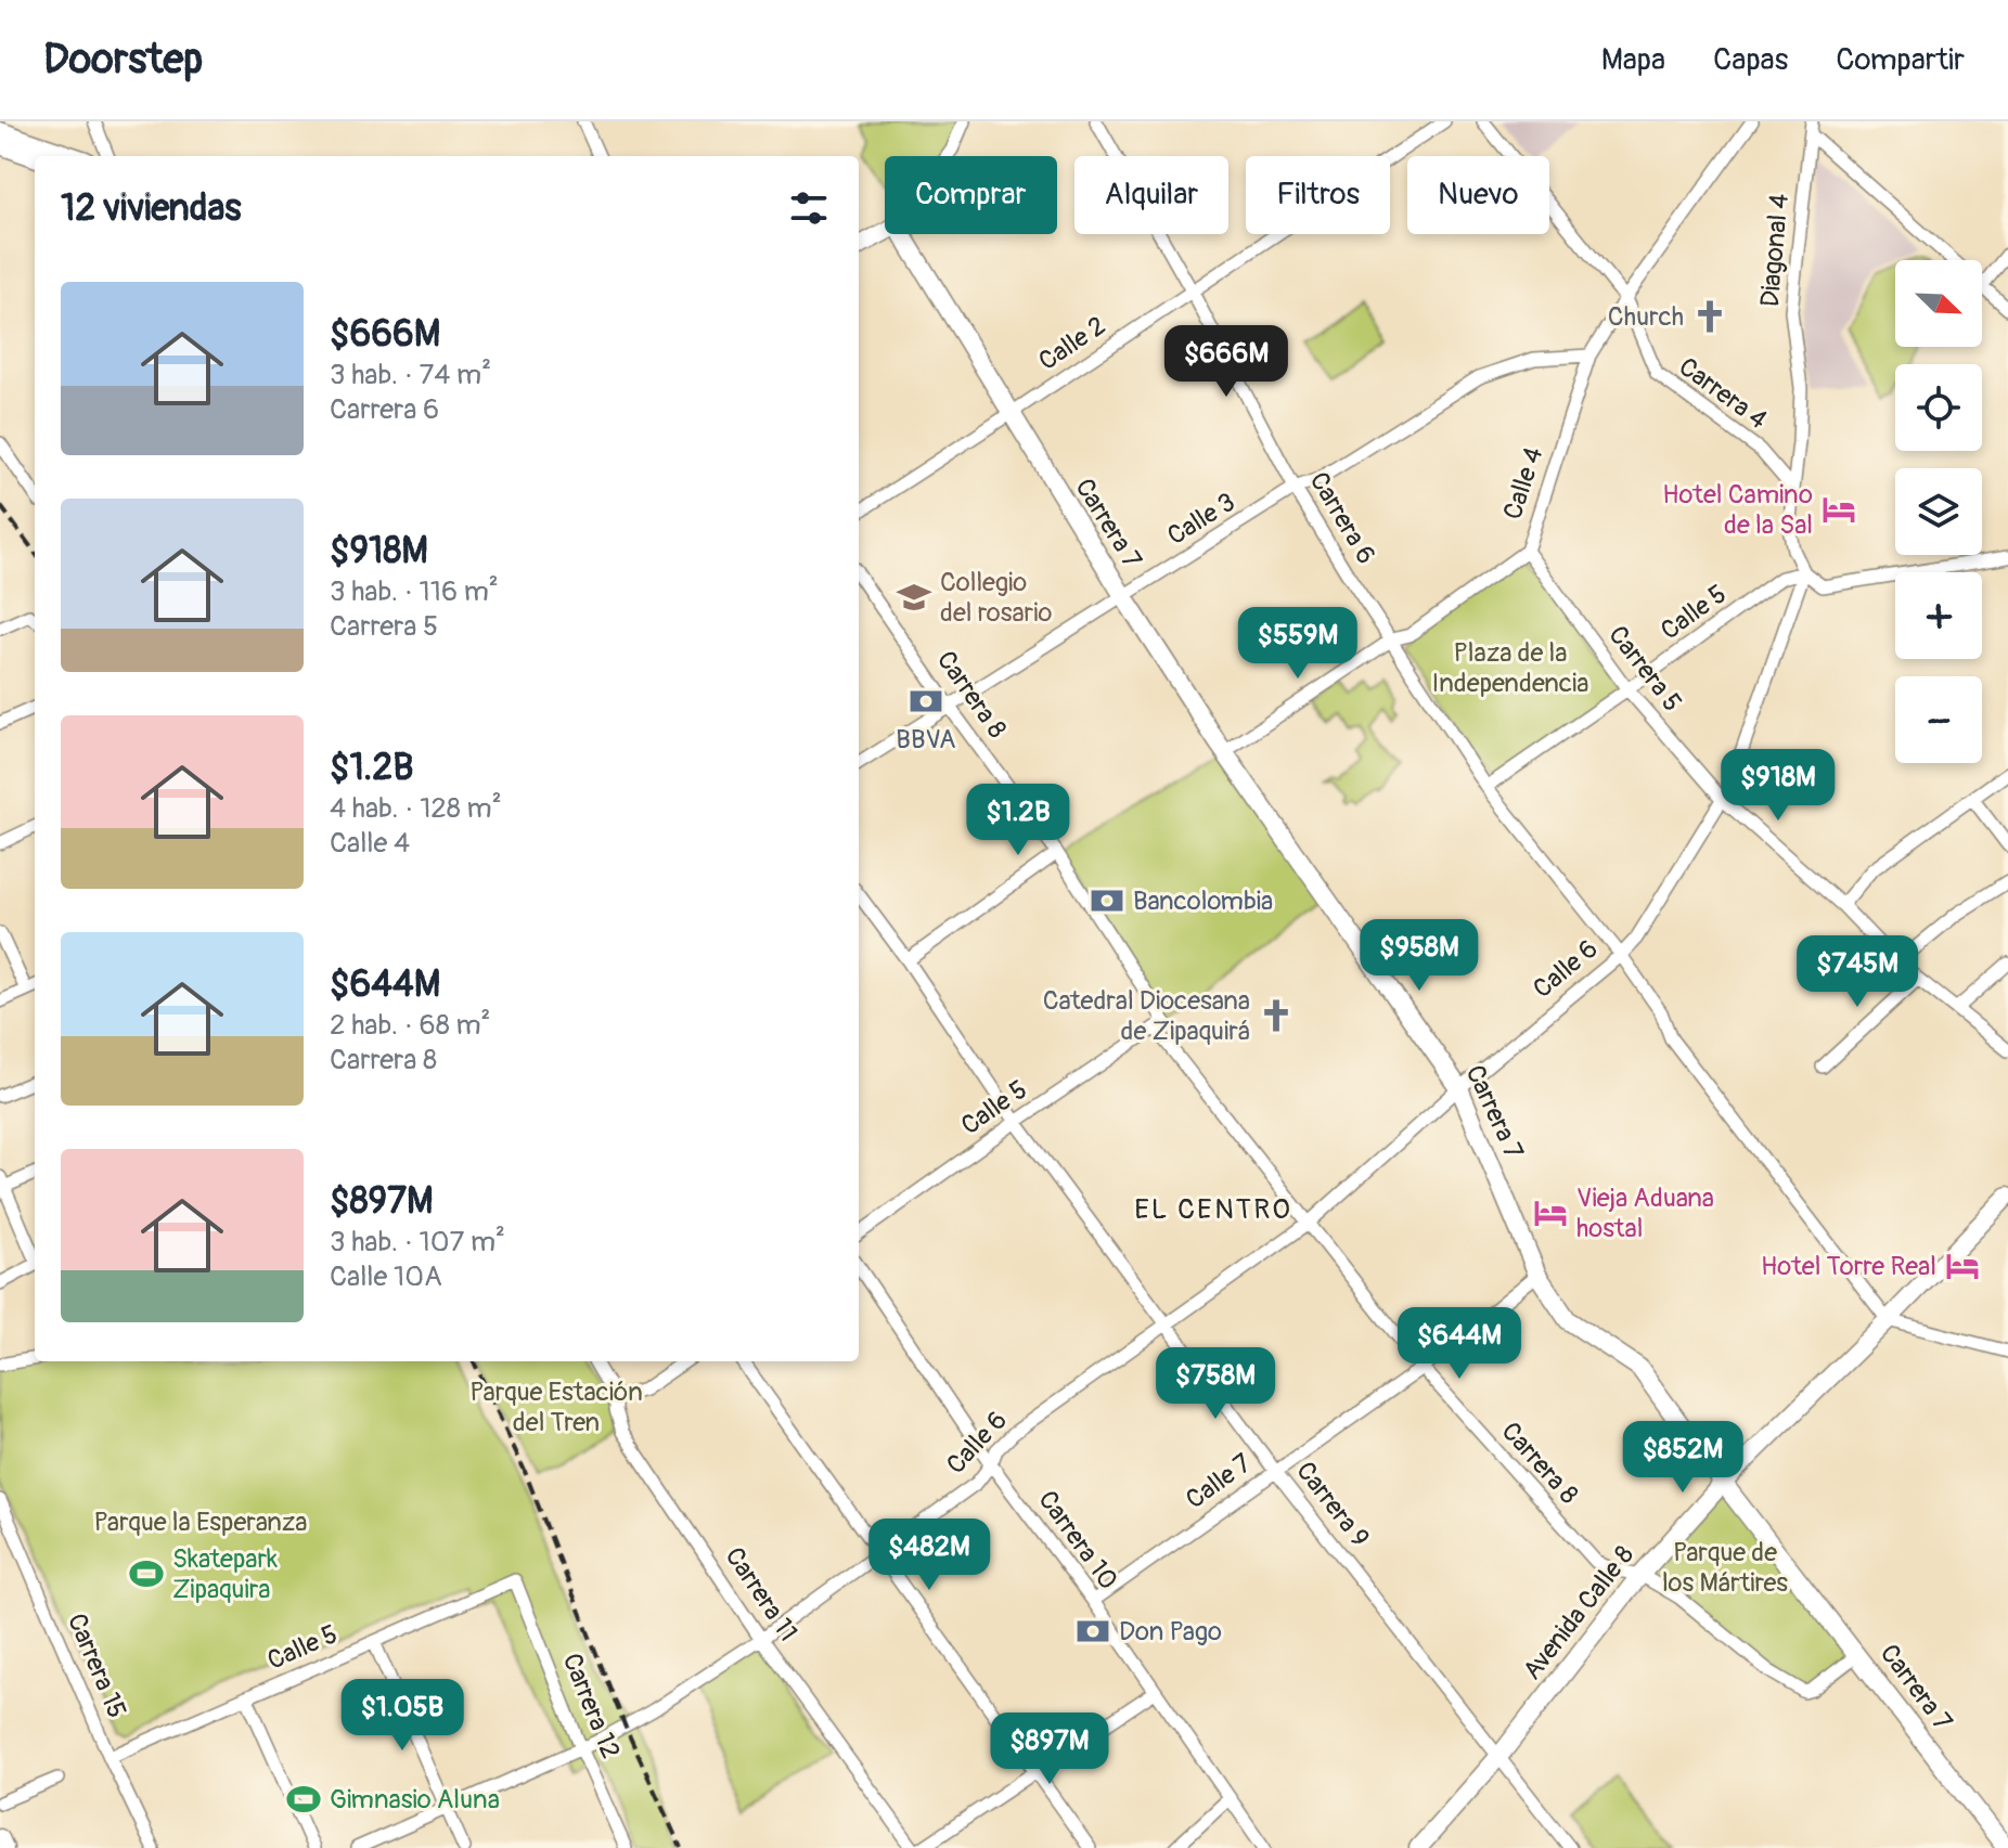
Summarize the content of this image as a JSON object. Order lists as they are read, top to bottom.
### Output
{
  "streets": {
    "street": [
      "Diagonal 4",
      "Calle 2",
      "Carrera 4",
      "Calle 4",
      "Carrera 6",
      "Calle 3",
      "Carrera 7",
      "Calle 5",
      "Carrera 5",
      "Carrera 8",
      "Calle 6",
      "Calle 7",
      "Carrera 9",
      "Carrera 10",
      "Carrera 11",
      "Avenida Calle 8",
      "Carrera 15",
      "Carrera 12"
    ]
  },
  "crossings": [
    ["Diagonal 4", "Carrera 4"],
    ["Calle 2", "Carrera 6"],
    ["Calle 2", "Carrera 7"],
    ["Carrera 4", "Calle 4"],
    ["Calle 4", "Carrera 6"],
    ["Calle 4", "Calle 3"],
    ["Calle 4", "Carrera 7"],
    ["Calle 4", "Carrera 5"],
    ["Carrera 6", "Calle 3"],
    ["Carrera 6", "Calle 5"],
    ["Carrera 6", "Calle 6"],
    ["Calle 3", "Carrera 7"],
    ["Calle 3", "Carrera 8"],
    ["Carrera 7", "Carrera 8"],
    ["Carrera 7", "Calle 6"],
    ["Carrera 7", "Calle 7"],
    ["Carrera 7", "Avenida Calle 8"],
    ["Calle 5", "Carrera 5"],
    ["Calle 5", "Carrera 8"],
    ["Calle 5", "Calle 6"],
    ["Calle 5", "Carrera 9"],
    ["Calle 5", "Carrera 15"],
    ["Calle 5", "Carrera 12"],
    ["Carrera 5", "Calle 6"],
    ["Carrera 8", "Calle 6"],
    ["Carrera 8", "Calle 7"],
    ["Carrera 8", "Avenida Calle 8"],
    ["Calle 6", "Carrera 9"],
    ["Calle 6", "Carrera 10"],
    ["Calle 6", "Carrera 11"],
    ["Calle 6", "Avenida Calle 8"],
    ["Calle 6", "Carrera 12"],
    ["Calle 7", "Carrera 9"],
    ["Calle 7", "Carrera 10"],
    ["Carrera 9", "Avenida Calle 8"]
  ],
  "districts": ["EL CENTRO"],
  "parks": [
    "Plaza de la Independencia",
    "Parque Estación del Tren",
    "Parque la Esperanza",
    "Parque de los Mártires"
  ],
  "places": {
    "church": ["Church", "Catedral Diocesana de Zipaquirá"],
    "hotel": ["Hotel Camino de la Sal", "Vieja Aduana hostal", "Hotel Torre Real"],
    "school or university": ["Collegio del rosario"],
    "bank": ["BBVA", "Bancolombia", "Don Pago"],
    "sports": ["Skatepark Zipaquira", "Gimnasio Aluna"]
  },
  "north": "bottom right",
  "page": {
    "header": "Doorstep",
    "nav": ["Mapa", "Capas", "Compartir"],
    "chip": [
      "Comprar",
      "Alquilar",
      "Filtros",
      "Nuevo"
    ],
    "heading": "12 viviendas",
    "map_buttons": ["+", "−"],
    "list": [
      {
        "name": "$666M",
        "note": "3 hab. · 74 m² · Carrera 6"
      },
      {
        "name": "$918M",
        "note": "3 hab. · 116 m² · Carrera 5"
      },
      {
        "name": "$1.2B",
        "note": "4 hab. · 128 m² · Calle 4"
      },
      {
        "name": "$644M",
        "note": "2 hab. · 68 m² · Carrera 8"
      },
      {
        "name": "$897M",
        "note": "3 hab. · 107 m² · Calle 10A"
      }
    ],
    "price": [
      "$666M",
      "$559M",
      "$918M",
      "$1.2B",
      "$958M",
      "$745M",
      "$644M",
      "$758M",
      "$852M",
      "$482M",
      "$1.05B",
      "$897M"
    ]
  }
}
